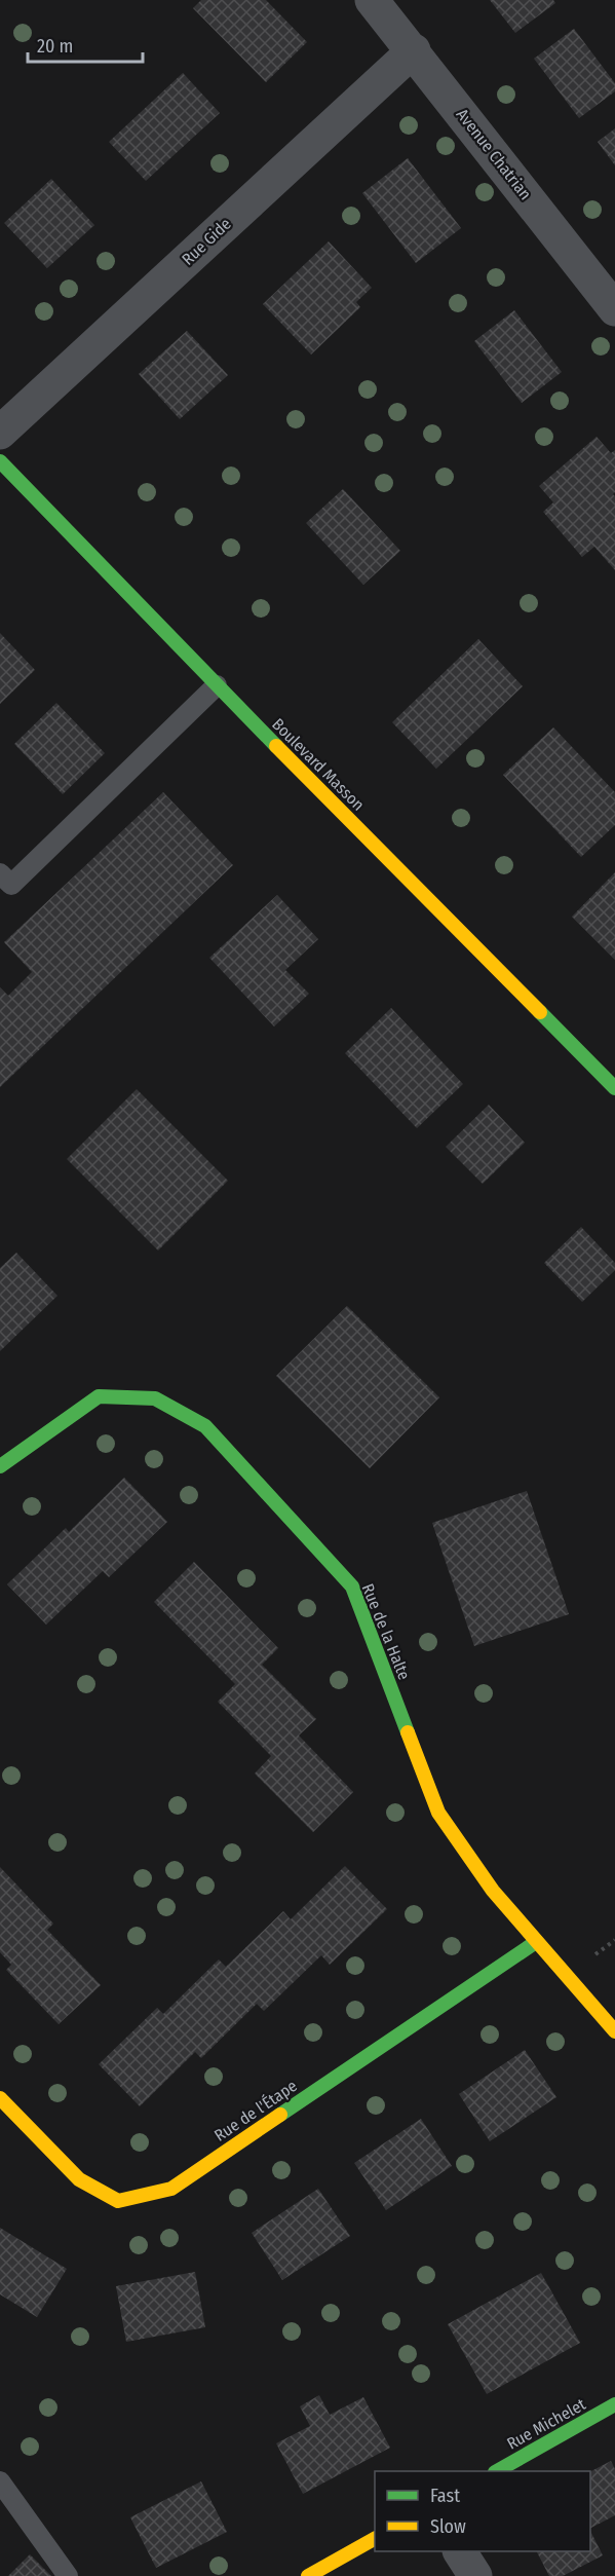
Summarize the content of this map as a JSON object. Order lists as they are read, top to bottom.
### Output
{
  "streets": {
    "street": [
      "Avenue Chatrian",
      "Rue Gide",
      "Boulevard Masson",
      "Rue de la Halte",
      "Rue de l'Étape",
      "Rue Michelet"
    ]
  },
  "crossings": [
    ["Avenue Chatrian", "Rue Gide"],
    ["Rue de la Halte", "Rue de l'Étape"]
  ],
  "legend": ["Fast", "Slow"],
  "scale_bar": "20 m"
}
